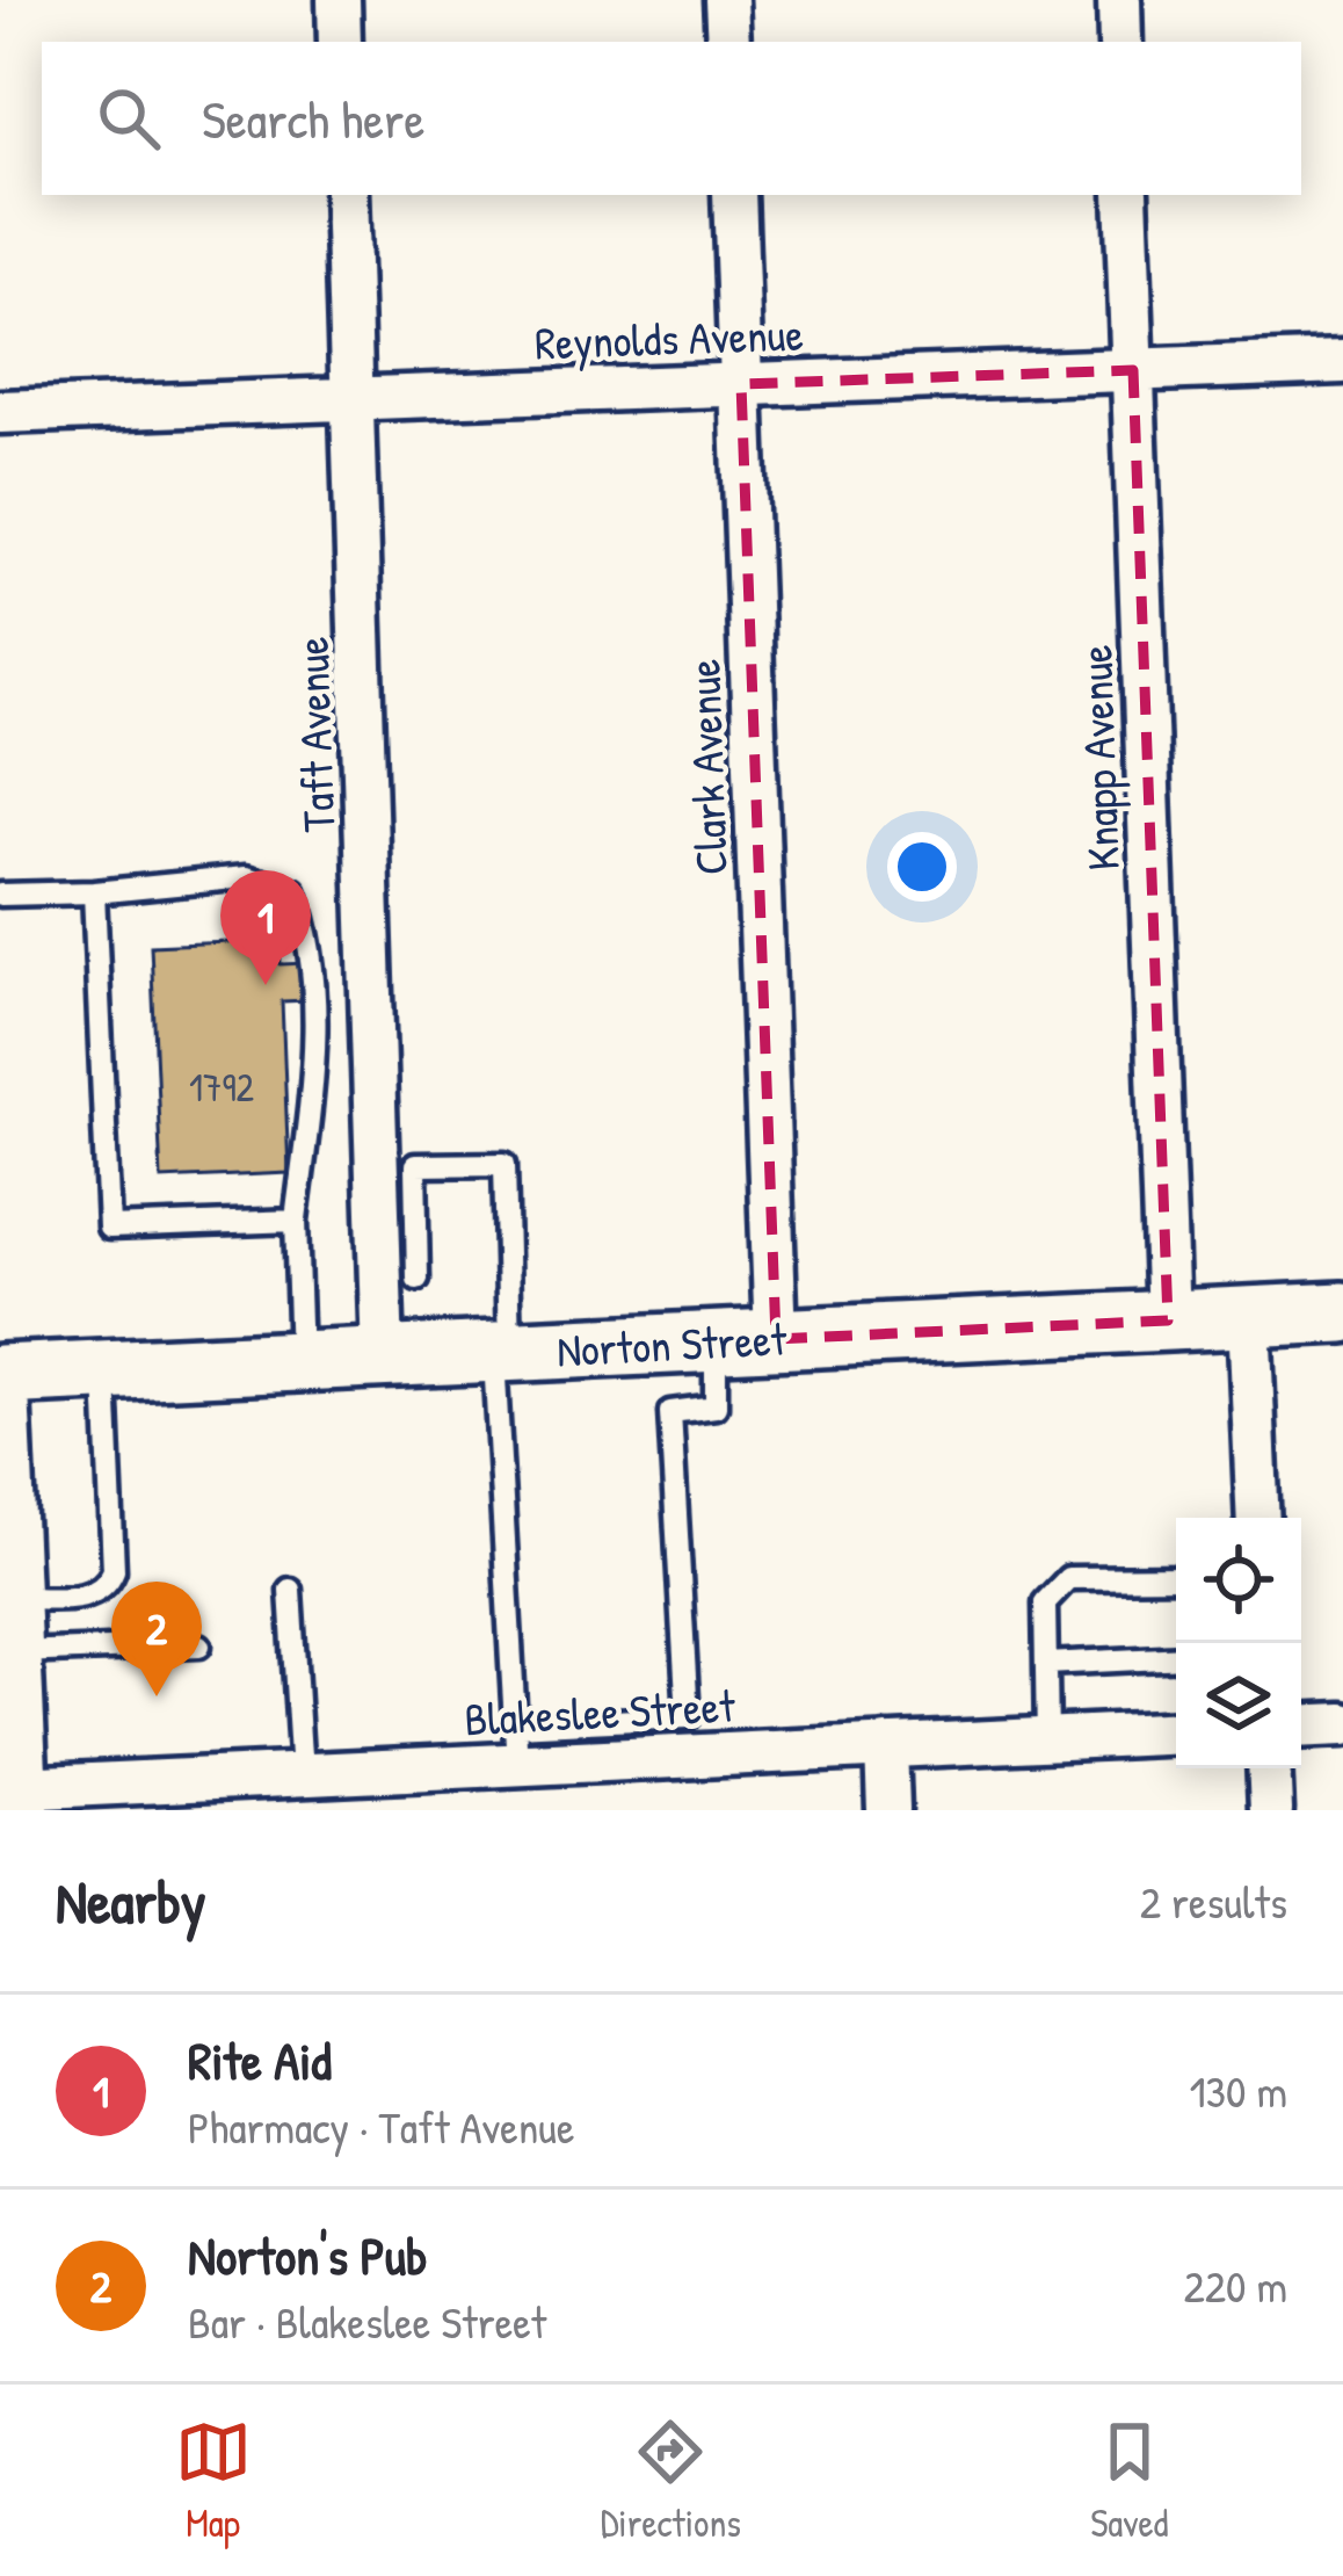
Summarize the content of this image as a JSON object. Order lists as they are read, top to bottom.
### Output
{
  "streets": {
    "main road": ["Norton Street"],
    "street": [
      "Reynolds Avenue",
      "Taft Avenue",
      "Knapp Avenue",
      "Clark Avenue",
      "Blakeslee Street"
    ]
  },
  "crossings": [
    ["Reynolds Avenue", "Taft Avenue"],
    ["Reynolds Avenue", "Knapp Avenue"],
    ["Reynolds Avenue", "Clark Avenue"],
    ["Taft Avenue", "Norton Street"],
    ["Knapp Avenue", "Norton Street"],
    ["Clark Avenue", "Norton Street"]
  ],
  "house_numbers": ["1792"],
  "page": {
    "search": "Search here",
    "pins": ["1", "2"],
    "heading": ["Nearby", "2 results"],
    "list": [
      {
        "mark": "1",
        "name": "Rite Aid",
        "note": "Pharmacy · Taft Avenue",
        "value": "130 m"
      },
      {
        "mark": "2",
        "name": "Norton's Pub",
        "note": "Bar · Blakeslee Street",
        "value": "220 m"
      }
    ],
    "nav": ["Map", "Directions", "Saved"]
  }
}
